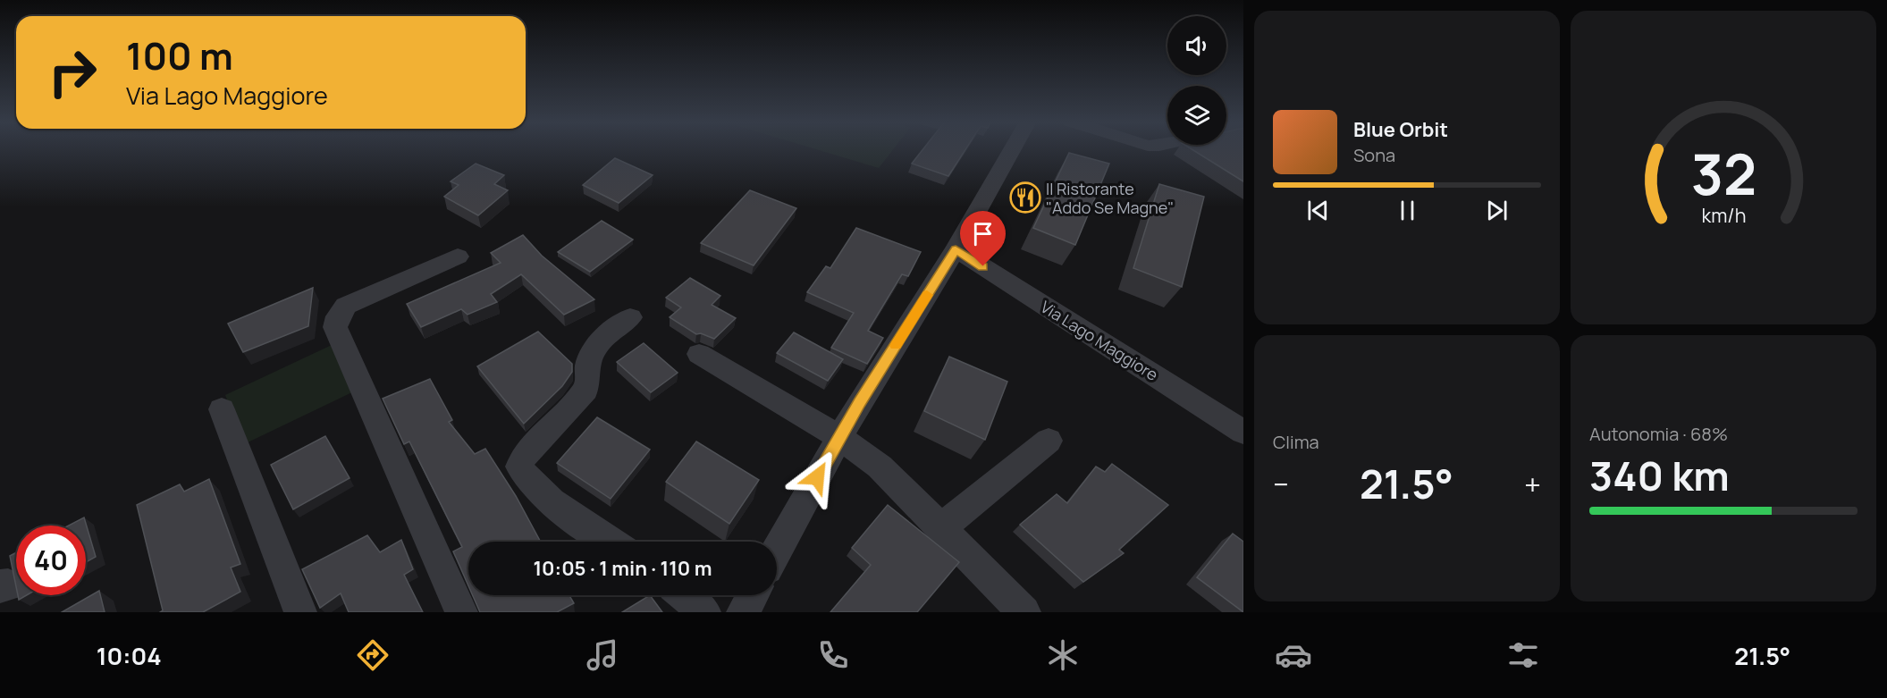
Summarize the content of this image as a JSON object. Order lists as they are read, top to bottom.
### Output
{
  "streets": {
    "street": ["Via Lago Maggiore"]
  },
  "places": {
    "restaurant": ["Il Ristorante \"Addo Se Magne\""]
  },
  "page": {
    "turn": ["100 m", "Via Lago Maggiore"],
    "song": ["Blue Orbit", "Sona"],
    "tile": [
      "Clima",
      ["Autonomia · 68%", "340 km"]
    ],
    "heat": ["−", "21.5°", "+"],
    "limit": "40",
    "trip": "10:05 · 1 min · 110 m",
    "tabs": ["10:04", "21.5°"],
    "gauge": ["32", "km/h"]
  }
}
